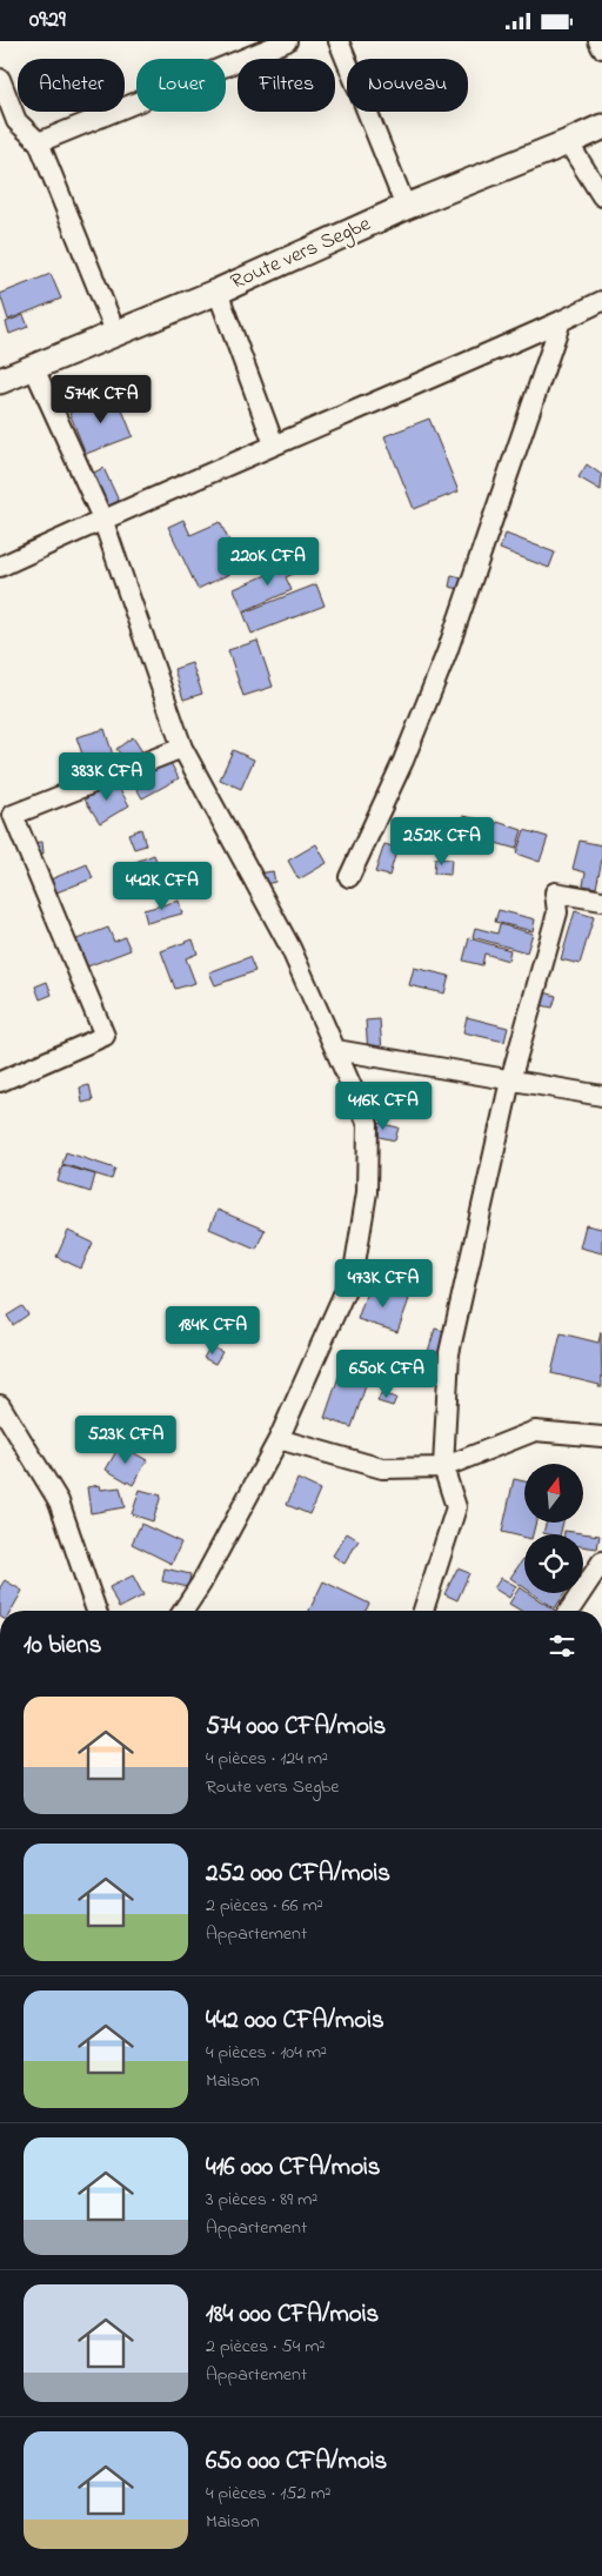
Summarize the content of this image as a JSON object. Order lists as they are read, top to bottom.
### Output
{
  "streets": {
    "main road": ["Route vers Segbe"]
  },
  "north": "top",
  "page": {
    "status": "09:29",
    "chip": [
      "Acheter",
      "Louer",
      "Filtres",
      "Nouveau"
    ],
    "price": [
      "574K CFA",
      "220K CFA",
      "383K CFA",
      "252K CFA",
      "442K CFA",
      "416K CFA",
      "473K CFA",
      "184K CFA",
      "650K CFA",
      "523K CFA"
    ],
    "heading": "10 biens",
    "list": [
      {
        "name": "574 000 CFA/mois",
        "note": "4 pièces · 124 m² · Route vers Segbe"
      },
      {
        "name": "252 000 CFA/mois",
        "note": "2 pièces · 66 m² · Appartement"
      },
      {
        "name": "442 000 CFA/mois",
        "note": "4 pièces · 104 m² · Maison"
      },
      {
        "name": "416 000 CFA/mois",
        "note": "3 pièces · 89 m² · Appartement"
      },
      {
        "name": "184 000 CFA/mois",
        "note": "2 pièces · 54 m² · Appartement"
      },
      {
        "name": "650 000 CFA/mois",
        "note": "4 pièces · 152 m² · Maison"
      }
    ]
  }
}
